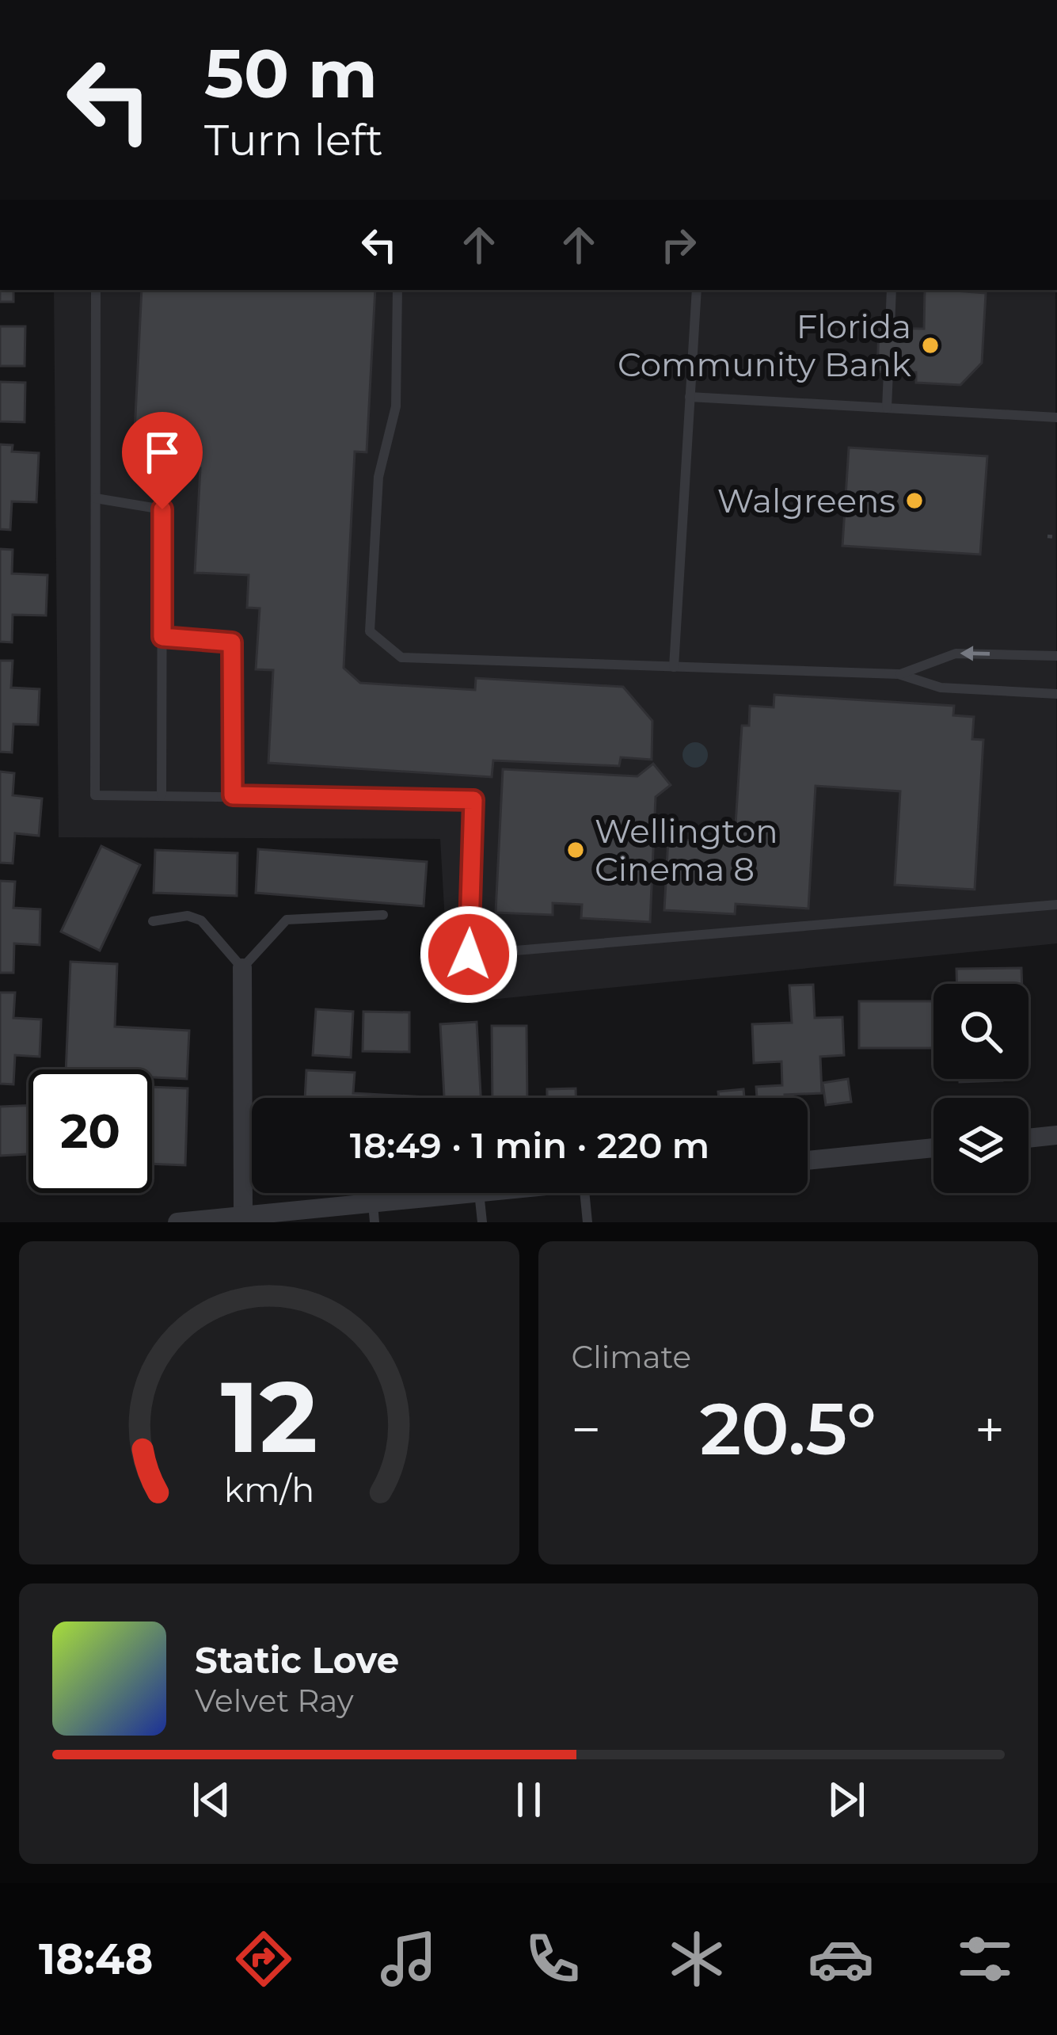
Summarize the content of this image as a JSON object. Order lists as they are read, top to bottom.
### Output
{
  "places": ["Florida Community Bank", "Walgreens", "Wellington Cinema 8"],
  "page": {
    "turn": ["50 m", "Turn left"],
    "limit": "20",
    "trip": "18:49 · 1 min · 220 m",
    "tile": "Climate",
    "heat": ["−", "20.5°", "+"],
    "song": ["Static Love", "Velvet Ray"],
    "tabs": "18:48",
    "gauge": ["12", "km/h"]
  }
}
